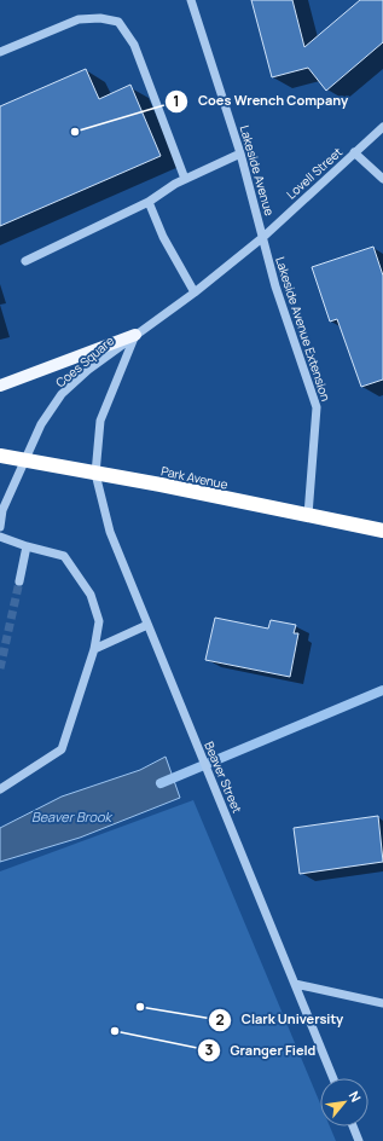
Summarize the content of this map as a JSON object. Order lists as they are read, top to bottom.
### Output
{
  "streets": {
    "highway": ["Park Avenue"],
    "street": [
      "Lakeside Avenue",
      "Lovell Street",
      "Lakeside Avenue Extension",
      "Coes Square",
      "Beaver Street"
    ]
  },
  "crossings": [
    ["Lakeside Avenue", "Lovell Street"],
    ["Lakeside Avenue", "Lakeside Avenue Extension"],
    ["Lakeside Avenue", "Coes Square"],
    ["Lovell Street", "Lakeside Avenue Extension"],
    ["Lovell Street", "Coes Square"],
    ["Lakeside Avenue Extension", "Coes Square"],
    ["Lakeside Avenue Extension", "Park Avenue"],
    ["Coes Square", "Park Avenue"],
    ["Coes Square", "Beaver Street"],
    ["Park Avenue", "Beaver Street"]
  ],
  "water": ["Beaver Brook"],
  "places": ["Coes Wrench Company", "Clark University", "Granger Field"],
  "north": "top right"
}
